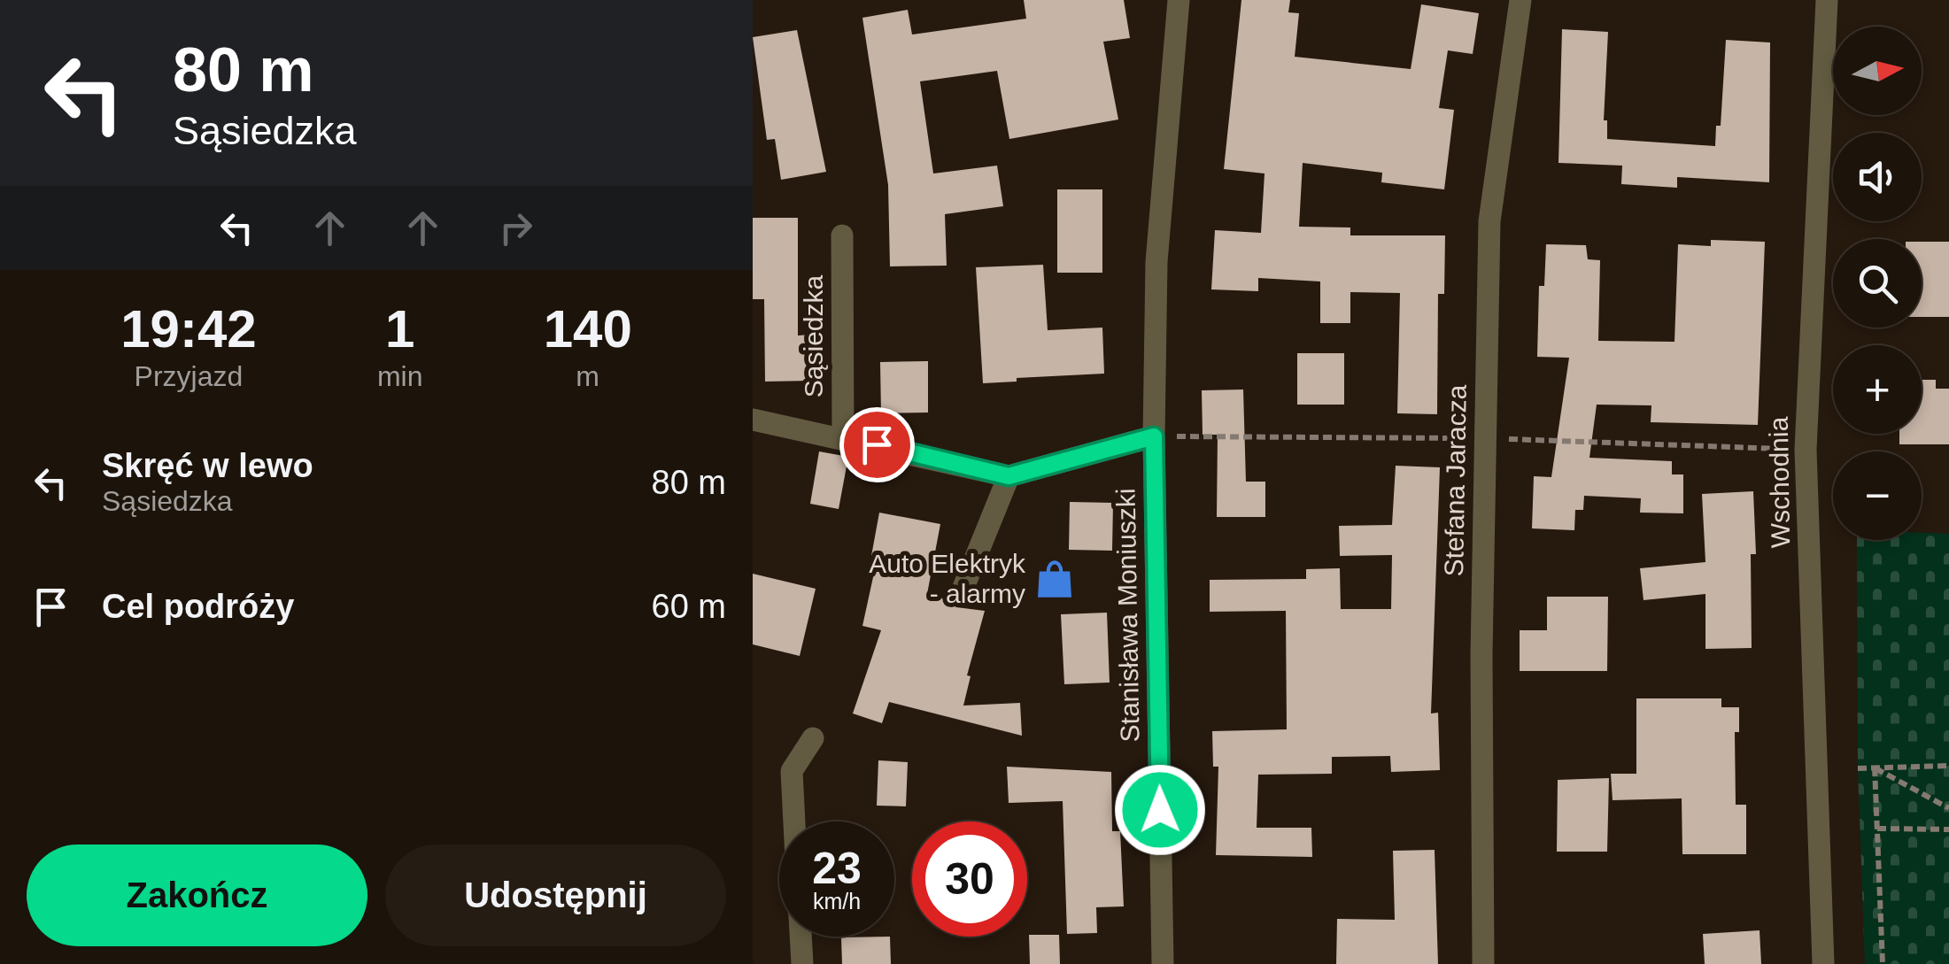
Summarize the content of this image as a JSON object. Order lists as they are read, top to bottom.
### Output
{
  "streets": {
    "street": [
      "Sąsiedzka",
      "Stefana Jaracza",
      "Wschodnia",
      "Stanisława Moniuszki"
    ]
  },
  "crossings": [
    ["Sąsiedzka", "Stanisława Moniuszki"]
  ],
  "places": {
    "shop": ["Auto Elektryk - alarmy"]
  },
  "north": "right",
  "page": {
    "turn": ["80 m", "Sąsiedzka"],
    "map_buttons": ["+", "−"],
    "eta": [
      "19:42",
      "Przyjazd",
      "1",
      "min",
      "140",
      "m"
    ],
    "list": [
      {
        "name": "Skręć w lewo",
        "note": "Sąsiedzka",
        "value": "80 m"
      },
      {
        "name": "Cel podróży",
        "value": "60 m"
      }
    ],
    "speed": "23 km/h",
    "limit": "30",
    "buttons": ["Zakończ", "Udostępnij"]
  }
}
